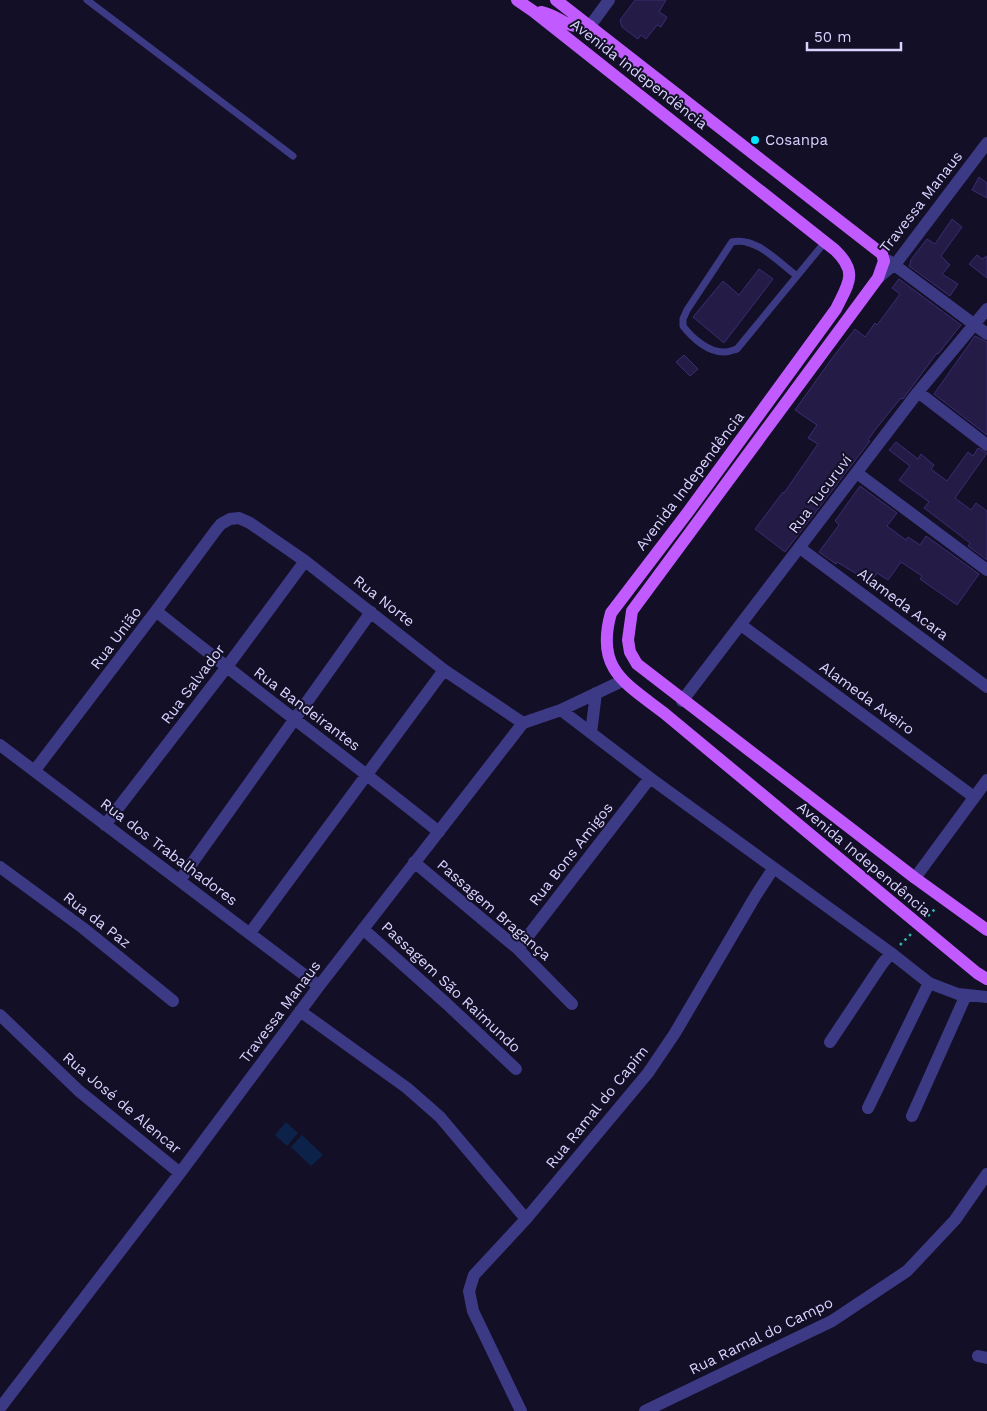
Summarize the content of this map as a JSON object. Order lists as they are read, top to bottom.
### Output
{
  "streets": {
    "main road": ["Avenida Independência"],
    "street": [
      "Travessa Manaus",
      "Rua Tucuruví",
      "Rua Norte",
      "Alameda Acara",
      "Rua União",
      "Rua Salvador",
      "Alameda Aveiro",
      "Rua Bandeirantes",
      "Rua dos Trabalhadores",
      "Rua Bons Amigos",
      "Passagem Bragança",
      "Rua da Paz",
      "Passagem São Raimundo",
      "Rua José de Alencar",
      "Rua Ramal do Capim",
      "Rua Ramal do Campo"
    ]
  },
  "crossings": [
    ["Avenida Independência", "Travessa Manaus"],
    ["Avenida Independência", "Rua Tucuruví"],
    ["Travessa Manaus", "Rua Norte"],
    ["Travessa Manaus", "Rua Bandeirantes"],
    ["Travessa Manaus", "Rua dos Trabalhadores"],
    ["Travessa Manaus", "Passagem Bragança"],
    ["Travessa Manaus", "Passagem São Raimundo"],
    ["Travessa Manaus", "Rua José de Alencar"],
    ["Rua Tucuruví", "Alameda Acara"],
    ["Rua Tucuruví", "Alameda Aveiro"],
    ["Rua Norte", "Rua União"],
    ["Rua Norte", "Rua Salvador"],
    ["Rua União", "Rua Bandeirantes"],
    ["Rua União", "Rua dos Trabalhadores"],
    ["Rua Salvador", "Rua Bandeirantes"],
    ["Rua Salvador", "Rua dos Trabalhadores"],
    ["Rua Bons Amigos", "Passagem Bragança"]
  ],
  "places": ["Cosanpa"],
  "scale_bar": "50 m"
}
